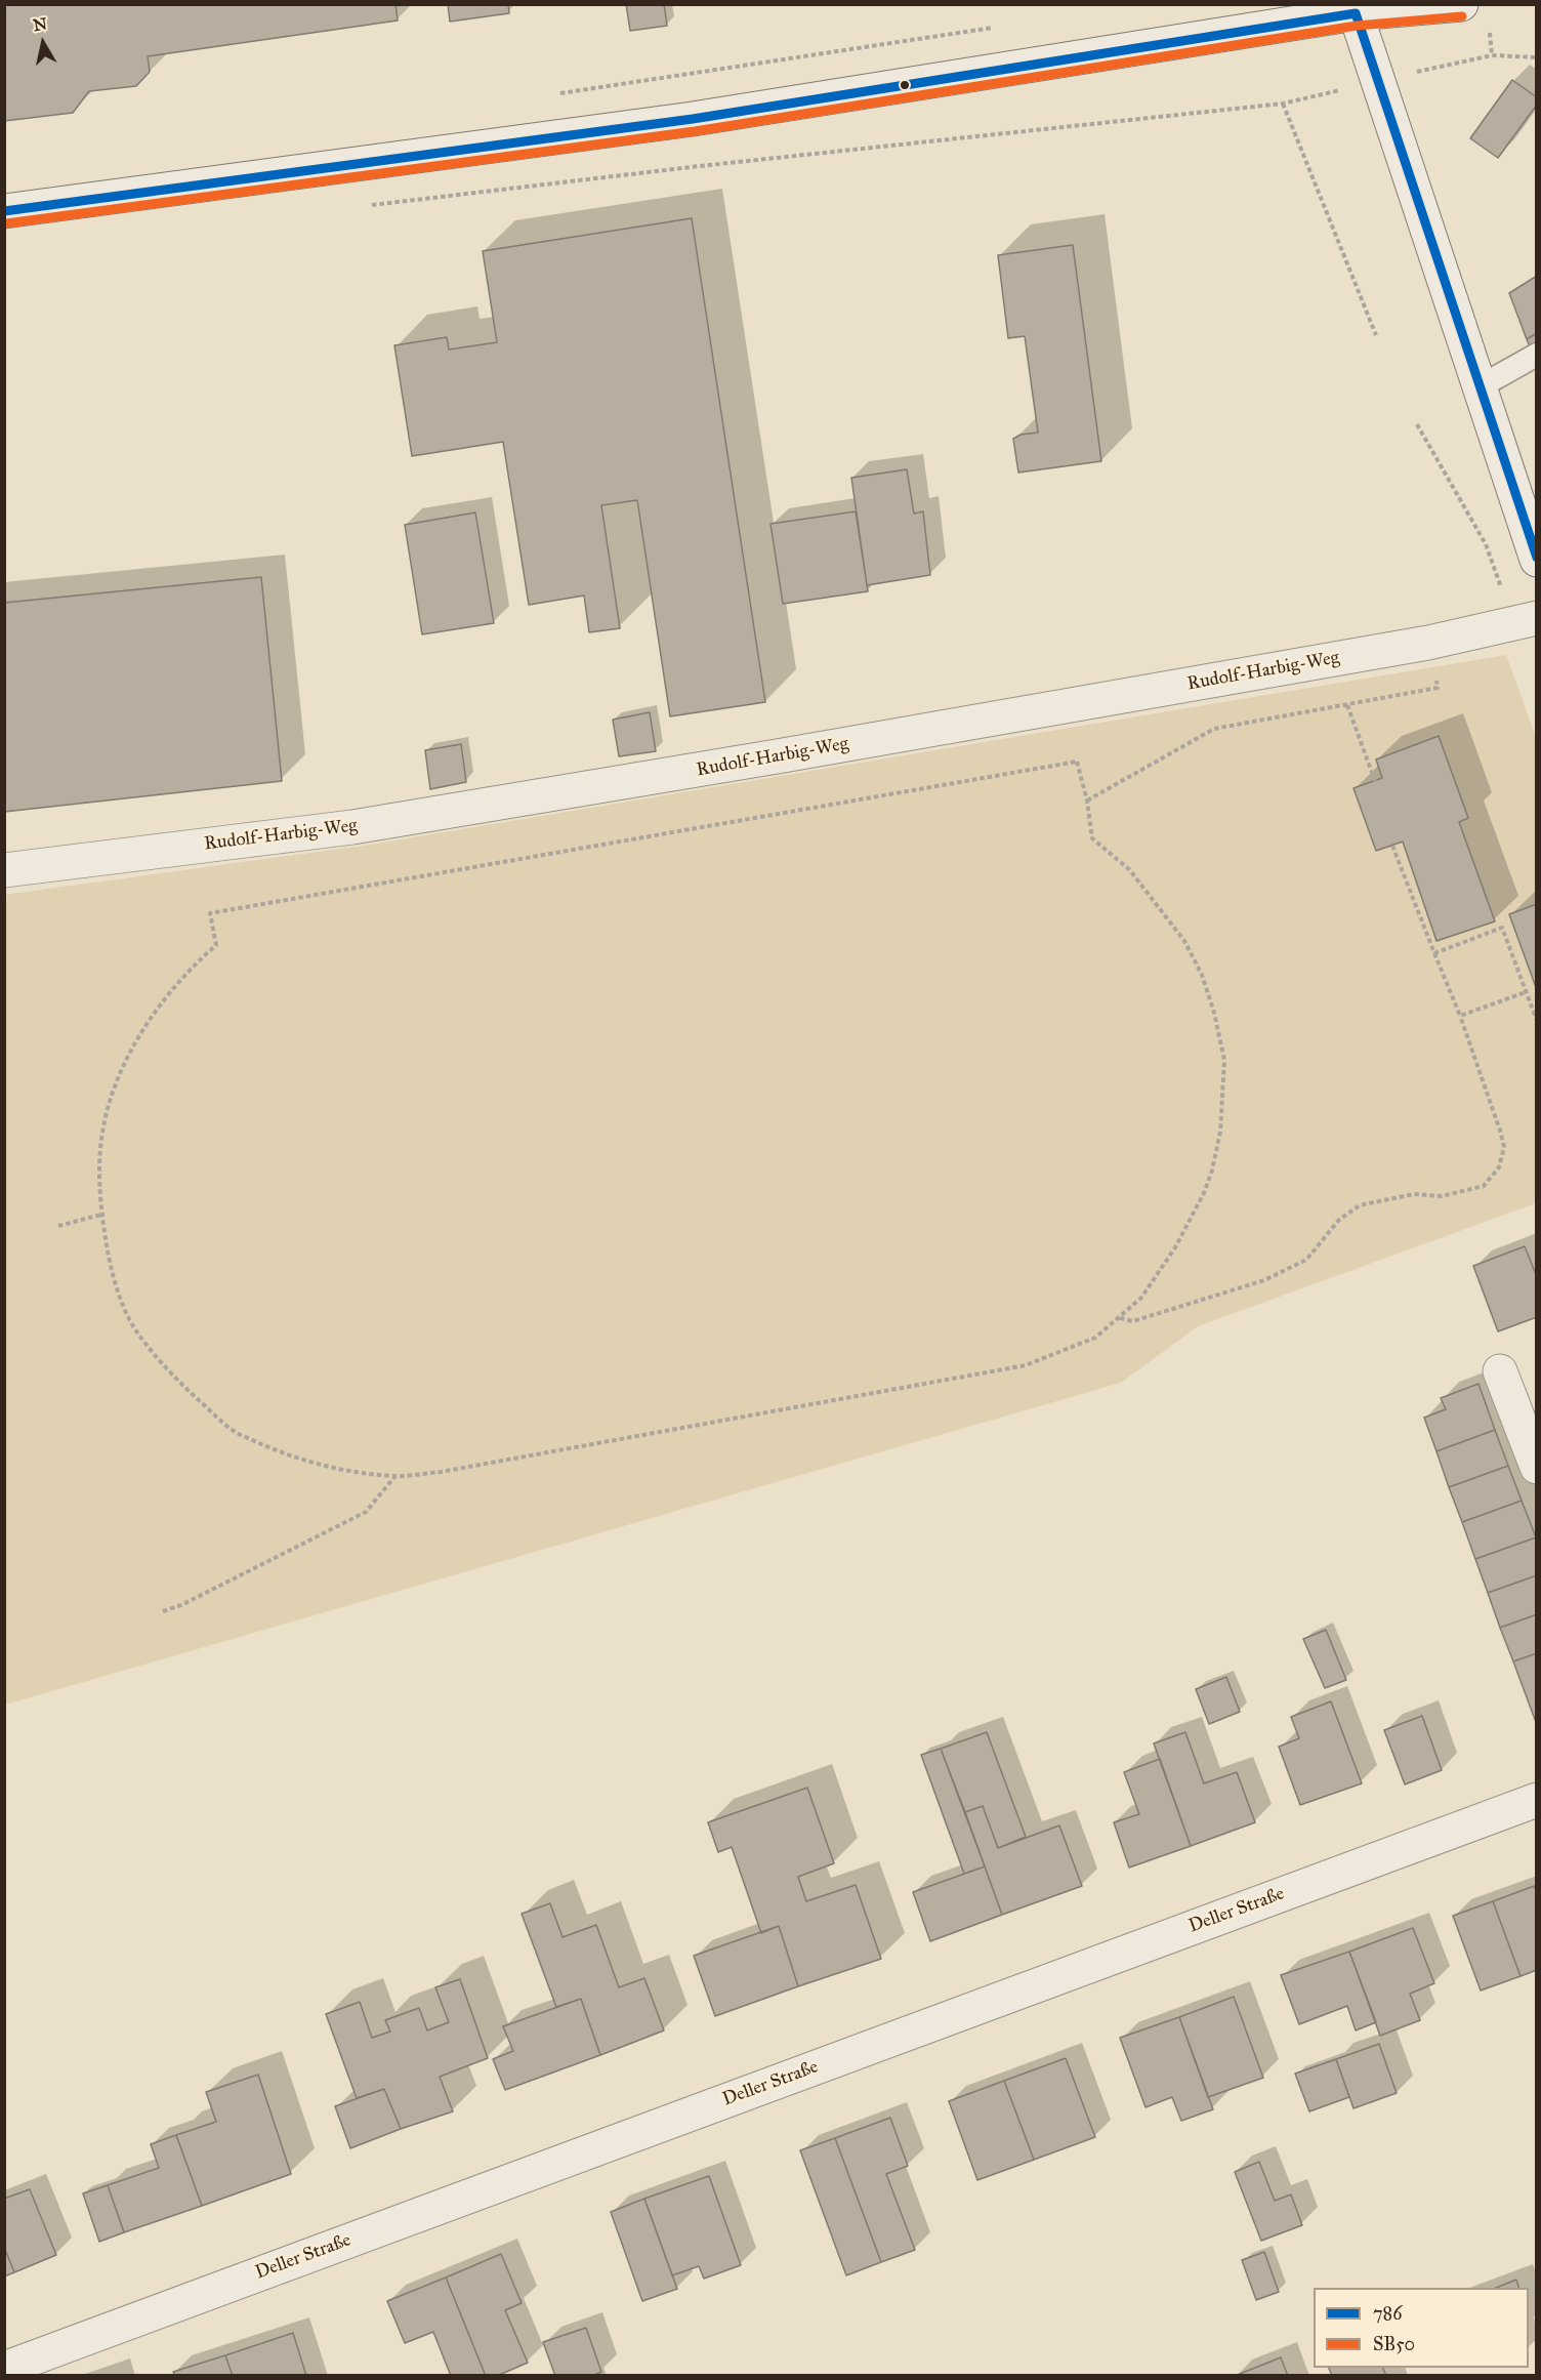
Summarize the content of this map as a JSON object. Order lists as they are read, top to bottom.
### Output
{
  "streets": {
    "street": ["Rudolf-Harbig-Weg", "Deller Straße"]
  },
  "lines": ["transit line 786", "transit line SB50"],
  "legend": ["786", "SB50"],
  "north": "top"
}
